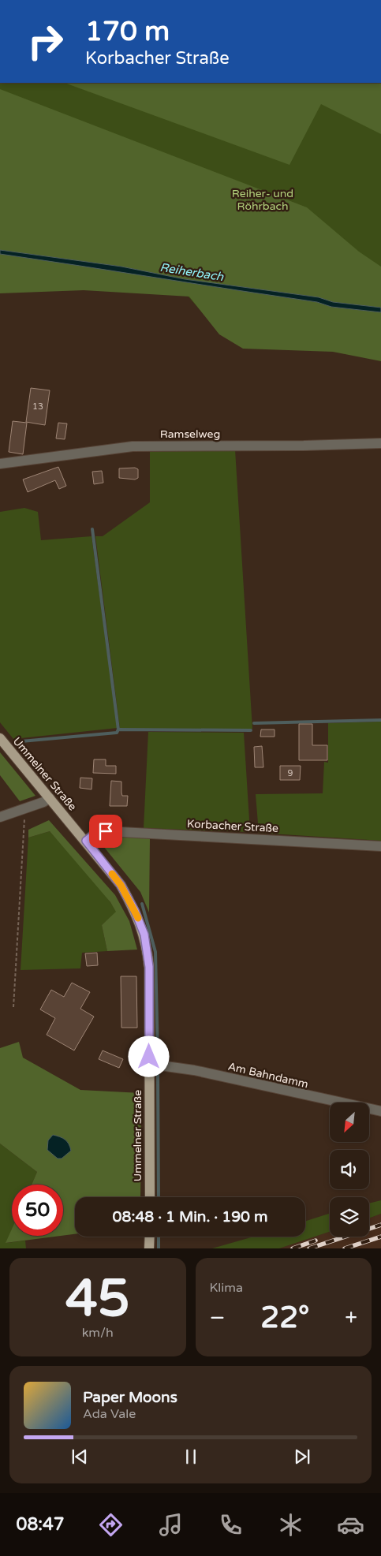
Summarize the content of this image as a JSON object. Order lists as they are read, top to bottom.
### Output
{
  "streets": {
    "main road": ["Ummelner Straße"],
    "street": ["Ramselweg", "Korbacher Straße", "Am Bahndamm"]
  },
  "crossings": [
    ["Ummelner Straße", "Korbacher Straße"],
    ["Ummelner Straße", "Am Bahndamm"]
  ],
  "water": ["Reiherbach"],
  "parks": ["Reiher- und Röhrbach"],
  "house_numbers": ["13", "9"],
  "north": "bottom left",
  "page": {
    "turn": ["170 m", "Korbacher Straße"],
    "limit": "50",
    "trip": "08:48 · 1 Min. · 190 m",
    "tile": [
      ["45", "km/h"],
      "Klima"
    ],
    "heat": ["−", "22°", "+"],
    "song": ["Paper Moons", "Ada Vale"],
    "tabs": "08:47"
  }
}
